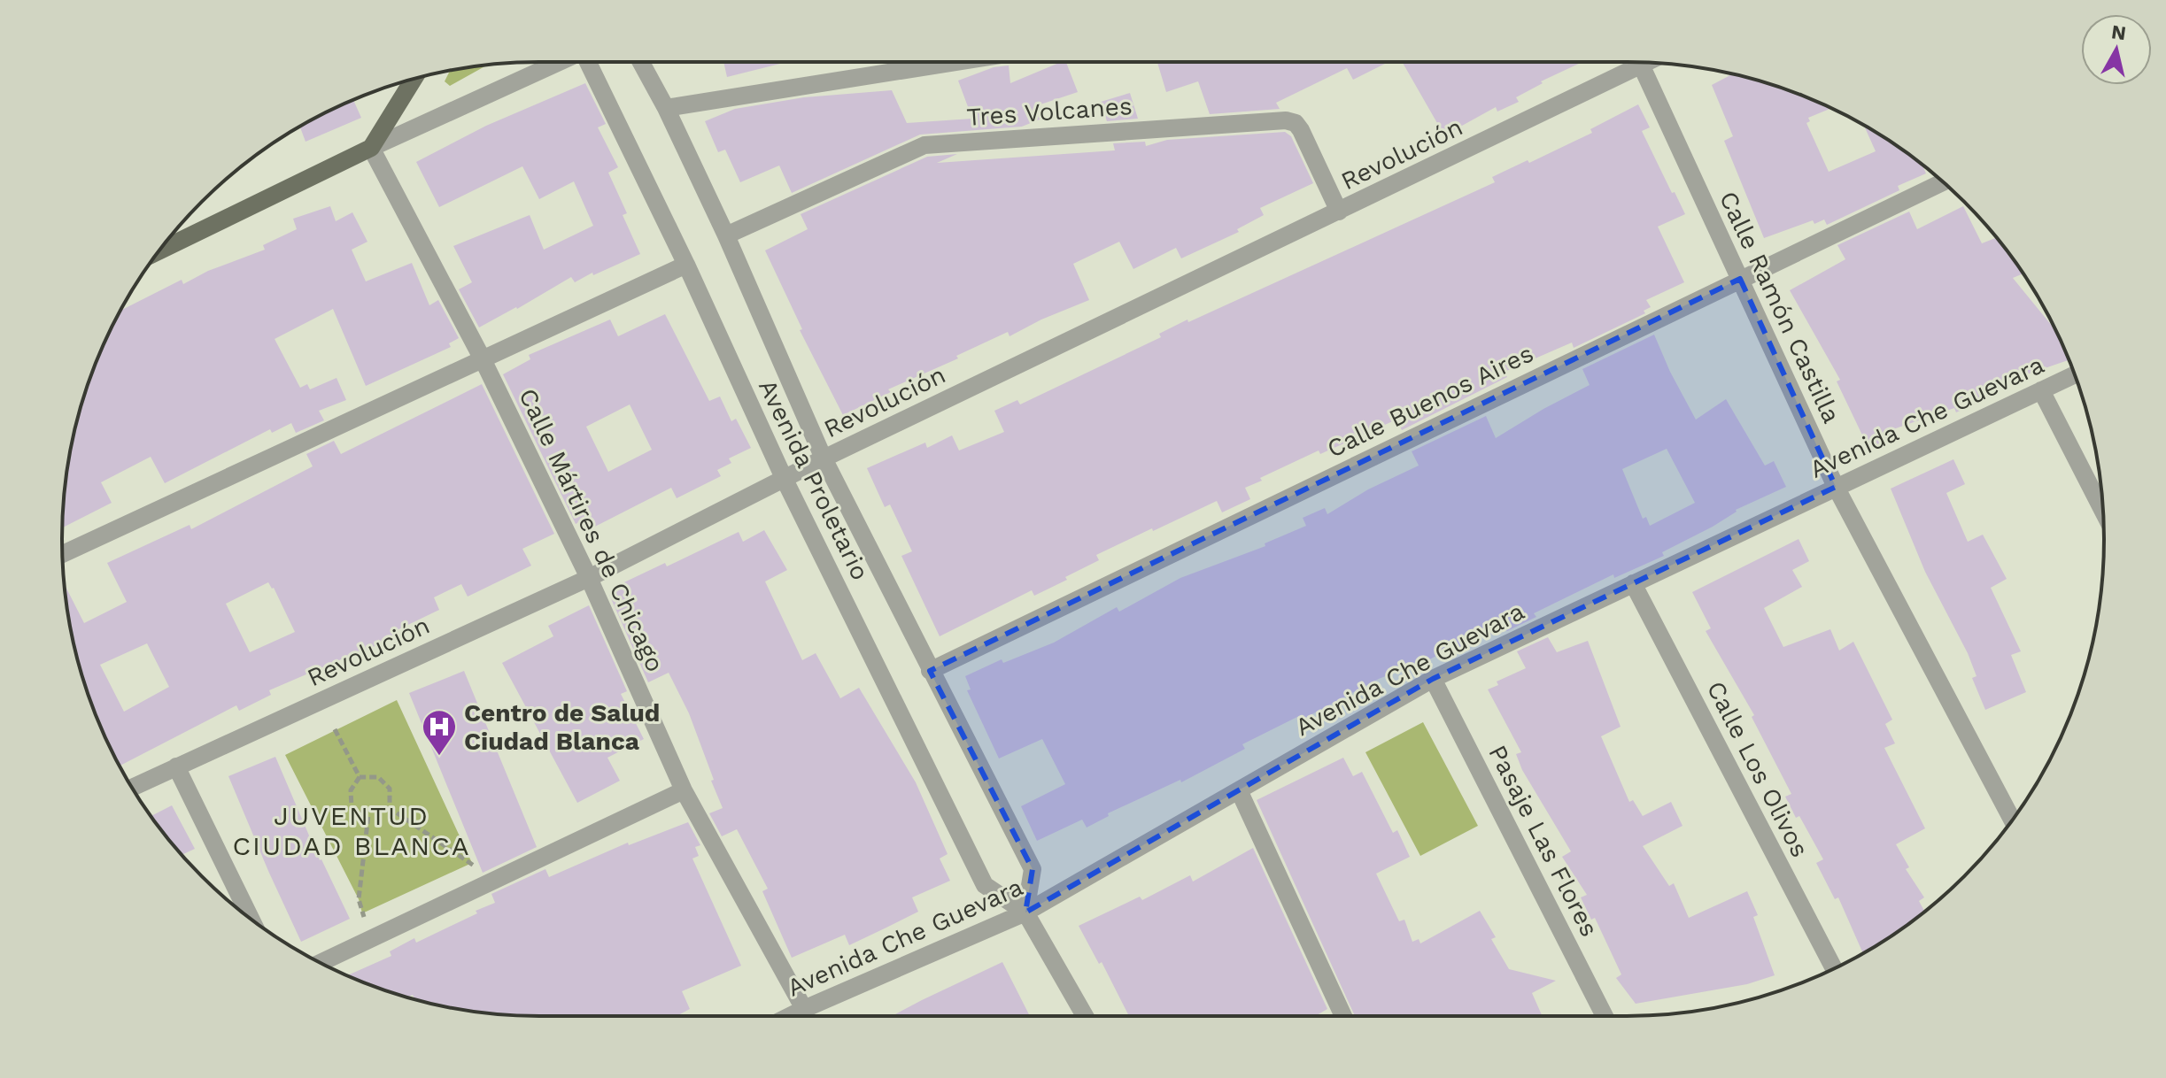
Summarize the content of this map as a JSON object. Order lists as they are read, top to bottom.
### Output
{
  "streets": {
    "street": [
      "Tres Volcanes",
      "Revolución",
      "Calle Ramón Castilla",
      "Calle Buenos Aires",
      "Avenida Che Guevara",
      "Avenida Proletario",
      "Calle Mártires de Chicago",
      "Calle Los Olivos",
      "Pasaje Las Flores"
    ]
  },
  "crossings": [
    ["Tres Volcanes", "Revolución"],
    ["Tres Volcanes", "Avenida Proletario"],
    ["Revolución", "Calle Ramón Castilla"],
    ["Revolución", "Avenida Proletario"],
    ["Revolución", "Calle Mártires de Chicago"],
    ["Calle Ramón Castilla", "Calle Buenos Aires"],
    ["Calle Ramón Castilla", "Avenida Che Guevara"],
    ["Calle Buenos Aires", "Avenida Proletario"],
    ["Avenida Che Guevara", "Avenida Proletario"],
    ["Avenida Che Guevara", "Calle Mártires de Chicago"],
    ["Avenida Che Guevara", "Calle Los Olivos"],
    ["Avenida Che Guevara", "Pasaje Las Flores"]
  ],
  "districts": ["JUVENTUD CIUDAD BLANCA"],
  "places": {
    "hospital": ["Centro de Salud Ciudad Blanca"]
  },
  "north": "top"
}
